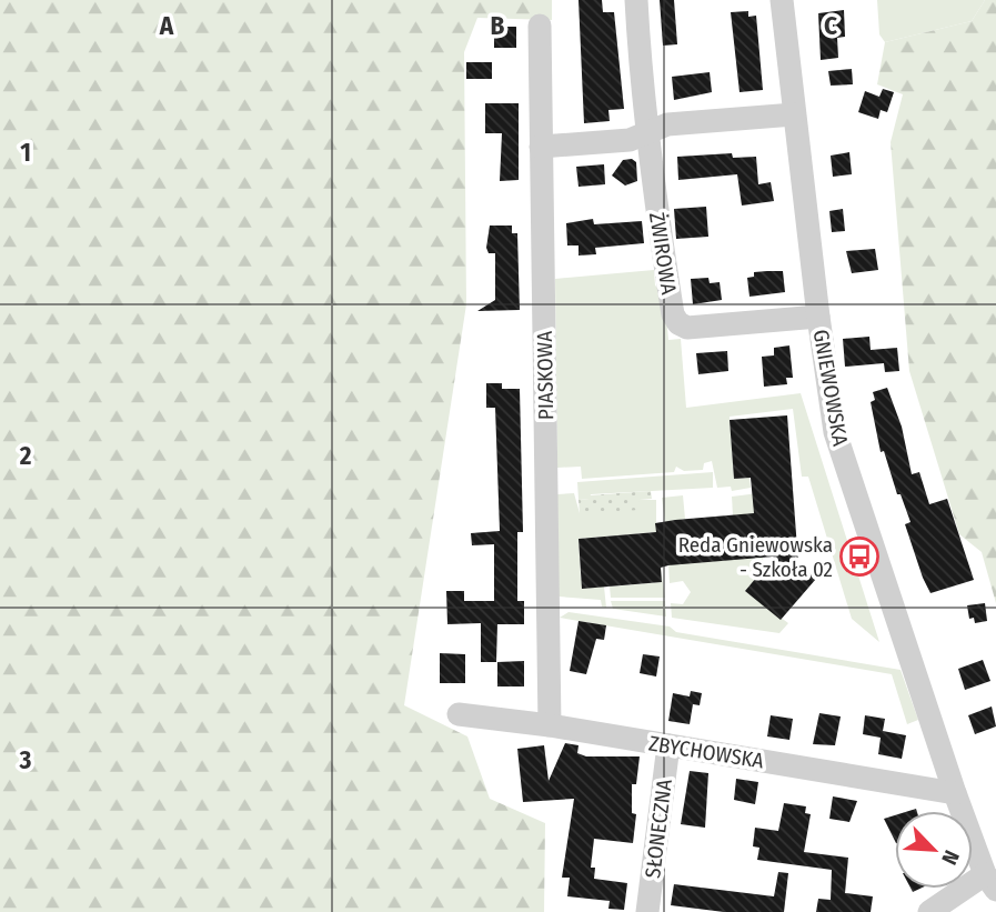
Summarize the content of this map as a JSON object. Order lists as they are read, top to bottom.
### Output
{
  "streets": {
    "street": [
      "ŻWIROWA",
      "PIASKOWA",
      "GNIEWOWSKA",
      "ZBYCHOWSKA",
      "SŁONECZNA"
    ]
  },
  "crossings": [
    ["ŻWIROWA", "GNIEWOWSKA"],
    ["PIASKOWA", "ZBYCHOWSKA"],
    ["GNIEWOWSKA", "ZBYCHOWSKA"],
    ["ZBYCHOWSKA", "SŁONECZNA"]
  ],
  "places": {
    "bus stop": ["Reda Gniewowska - Szkoła 02"]
  },
  "north": "bottom right",
  "grid": {
    "columns": ["A", "B", "C"],
    "rows": ["1", "2", "3"]
  }
}
